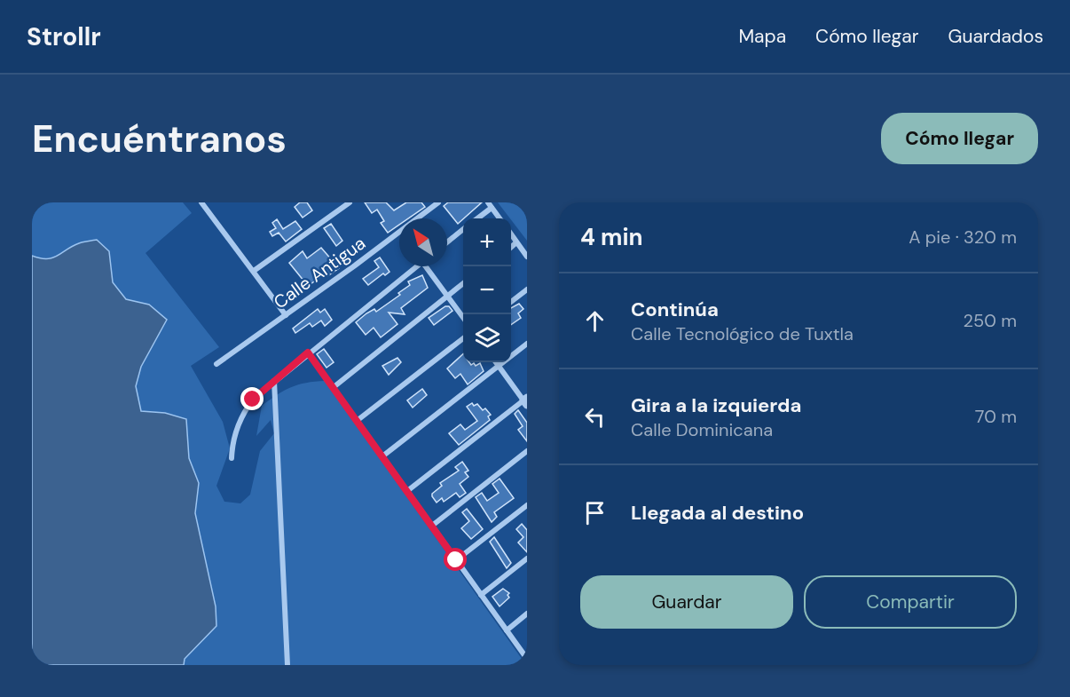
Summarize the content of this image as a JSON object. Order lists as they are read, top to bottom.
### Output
{
  "streets": {
    "street": ["Calle Antigua"]
  },
  "north": "top left",
  "page": {
    "header": "Strollr",
    "nav": ["Mapa", "Cómo llegar", "Guardados"],
    "buttons": [
      "Cómo llegar",
      ["Guardar", "Compartir"]
    ],
    "title": "Encuéntranos",
    "heading": ["4 min", "A pie · 320 m"],
    "map_buttons": ["+", "−"],
    "list": [
      ["Continúa", "Calle Tecnológico de Tuxtla", "250 m"],
      ["Gira a la izquierda", "Calle Dominicana", "70 m"],
      "Llegada al destino"
    ]
  }
}
